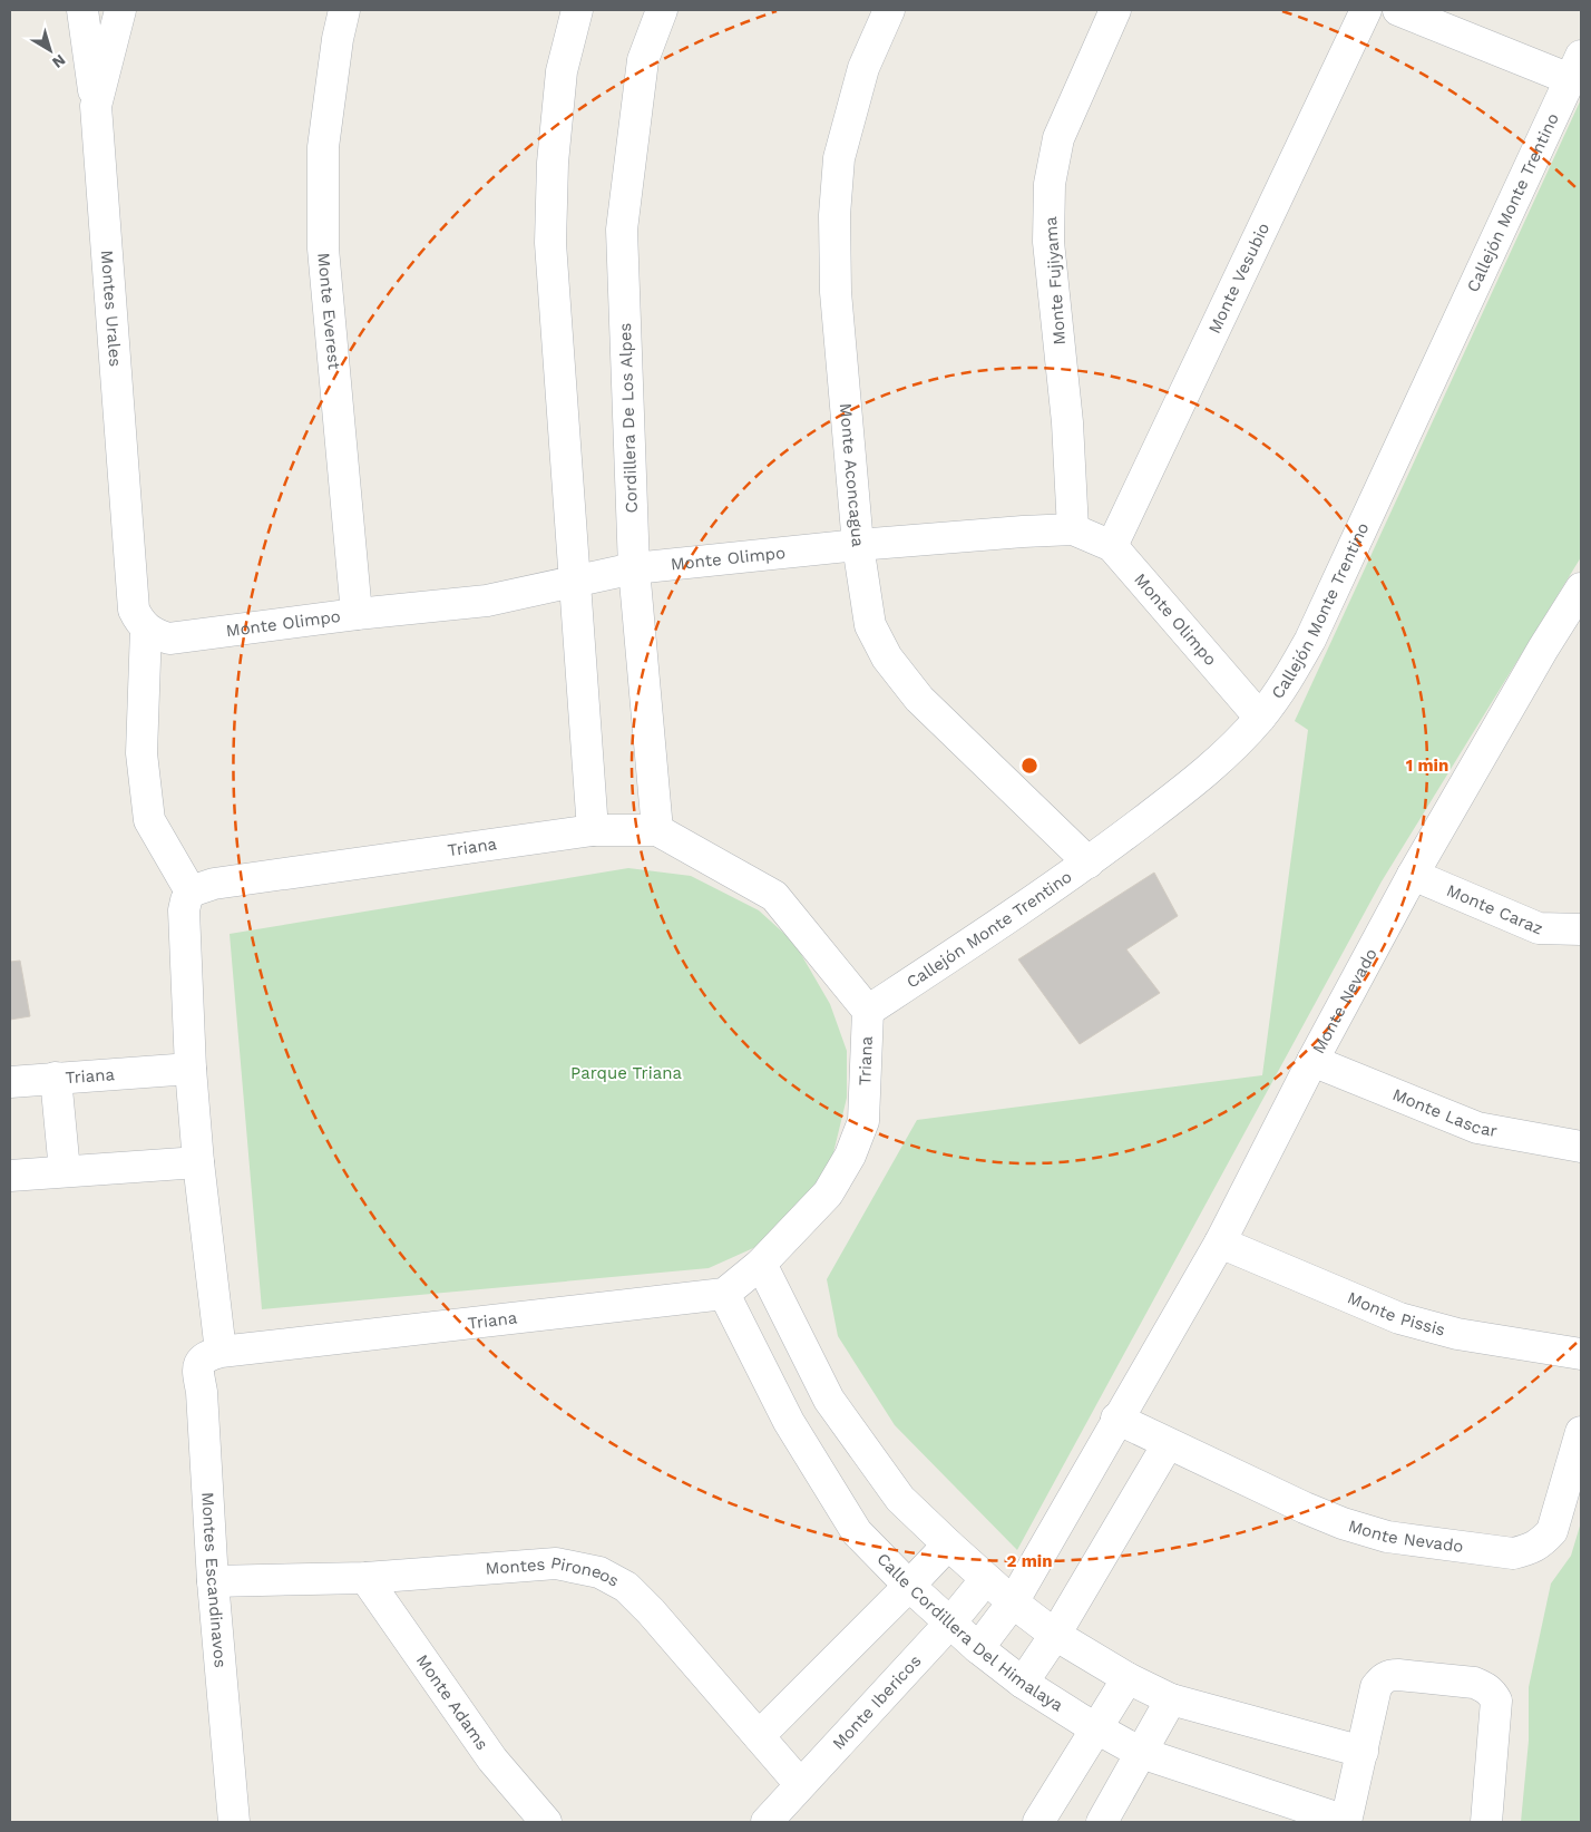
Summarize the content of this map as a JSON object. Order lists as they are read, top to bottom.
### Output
{
  "streets": {
    "street": [
      "Callejón Monte Trentino",
      "Monte Vesubio",
      "Monte Fujiyama",
      "Montes Urales",
      "Monte Everest",
      "Cordillera De Los Alpes",
      "Monte Aconcagua",
      "Monte Olimpo",
      "Triana",
      "Monte Caraz",
      "Monte Nevado",
      "Monte Lascar",
      "Monte Pissis",
      "Montes Pironeos",
      "Montes Escandinavos",
      "Calle Cordillera Del Himalaya",
      "Monte Ibericos",
      "Monte Adams"
    ]
  },
  "crossings": [
    ["Callejón Monte Trentino", "Monte Aconcagua"],
    ["Callejón Monte Trentino", "Monte Olimpo"],
    ["Callejón Monte Trentino", "Triana"],
    ["Monte Vesubio", "Monte Olimpo"],
    ["Monte Fujiyama", "Monte Olimpo"],
    ["Montes Urales", "Monte Olimpo"],
    ["Montes Urales", "Triana"],
    ["Monte Everest", "Monte Olimpo"],
    ["Cordillera De Los Alpes", "Monte Olimpo"],
    ["Cordillera De Los Alpes", "Triana"],
    ["Monte Aconcagua", "Monte Olimpo"],
    ["Triana", "Montes Escandinavos"],
    ["Triana", "Calle Cordillera Del Himalaya"],
    ["Monte Caraz", "Monte Nevado"],
    ["Monte Nevado", "Monte Lascar"],
    ["Monte Nevado", "Monte Pissis"],
    ["Monte Nevado", "Calle Cordillera Del Himalaya"],
    ["Montes Pironeos", "Montes Escandinavos"],
    ["Montes Pironeos", "Monte Ibericos"],
    ["Montes Pironeos", "Monte Adams"],
    ["Calle Cordillera Del Himalaya", "Monte Ibericos"]
  ],
  "parks": ["Parque Triana"],
  "north": "bottom right",
  "rings": ["1 min", "2 min"]
}
